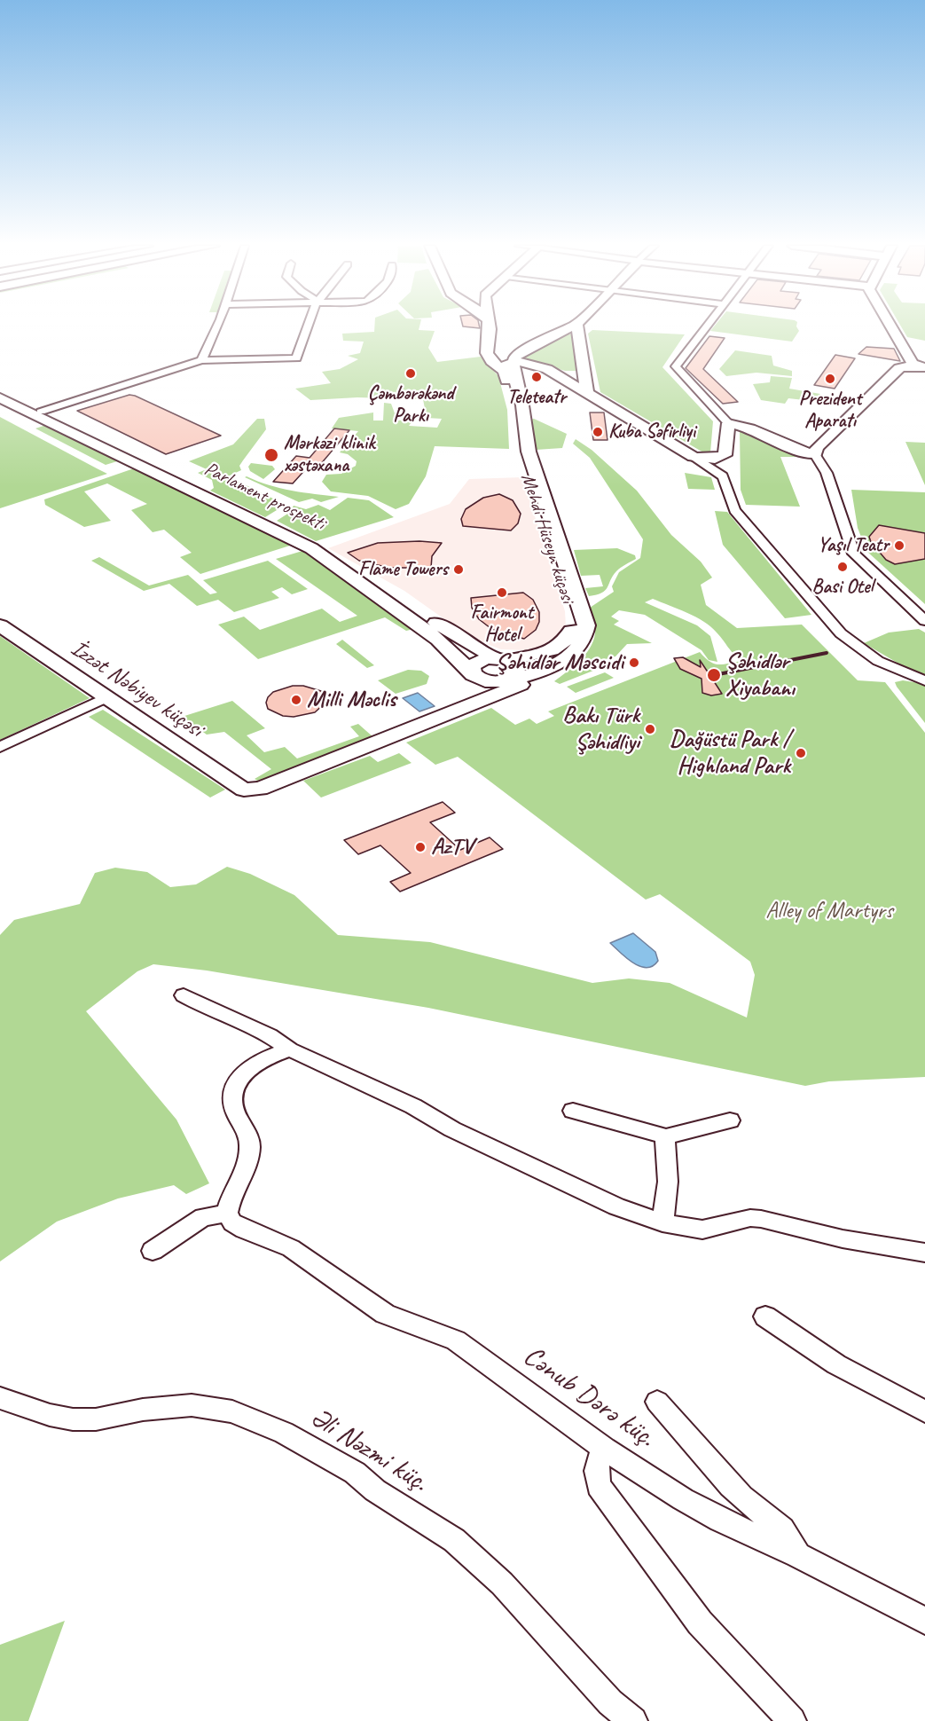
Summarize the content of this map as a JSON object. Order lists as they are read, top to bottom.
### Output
{
  "streets": {
    "main road": ["Parlament prospekti", "Mehdi Hüseyn küçəsi", "İzzət Nəbiyev küçəsi"],
    "street": ["Cənub Dərə küç.", "Əli Nəzmi küç."]
  },
  "crossings": [
    ["Parlament prospekti", "Mehdi Hüseyn küçəsi"],
    ["Mehdi Hüseyn küçəsi", "İzzət Nəbiyev küçəsi"]
  ],
  "parks": ["Alley of Martyrs"],
  "places": [
    "Çəmbərəkənd Parkı",
    "Teleteatr",
    "Prezident Aparatı",
    "Kuba Səfirliyi",
    "Mərkəzi klinik xəstəxana",
    "Yaşıl Teatr",
    "Basi Otel",
    "Flame Towers",
    "Fairmont Hotel",
    "Şəhidlər Məscidi",
    "Şəhidlər Xiyabanı",
    "Milli Məclis",
    "Bakı Türk Şəhidliyi",
    "Dağüstü Park / Highland Park",
    "AzTV"
  ]
}
